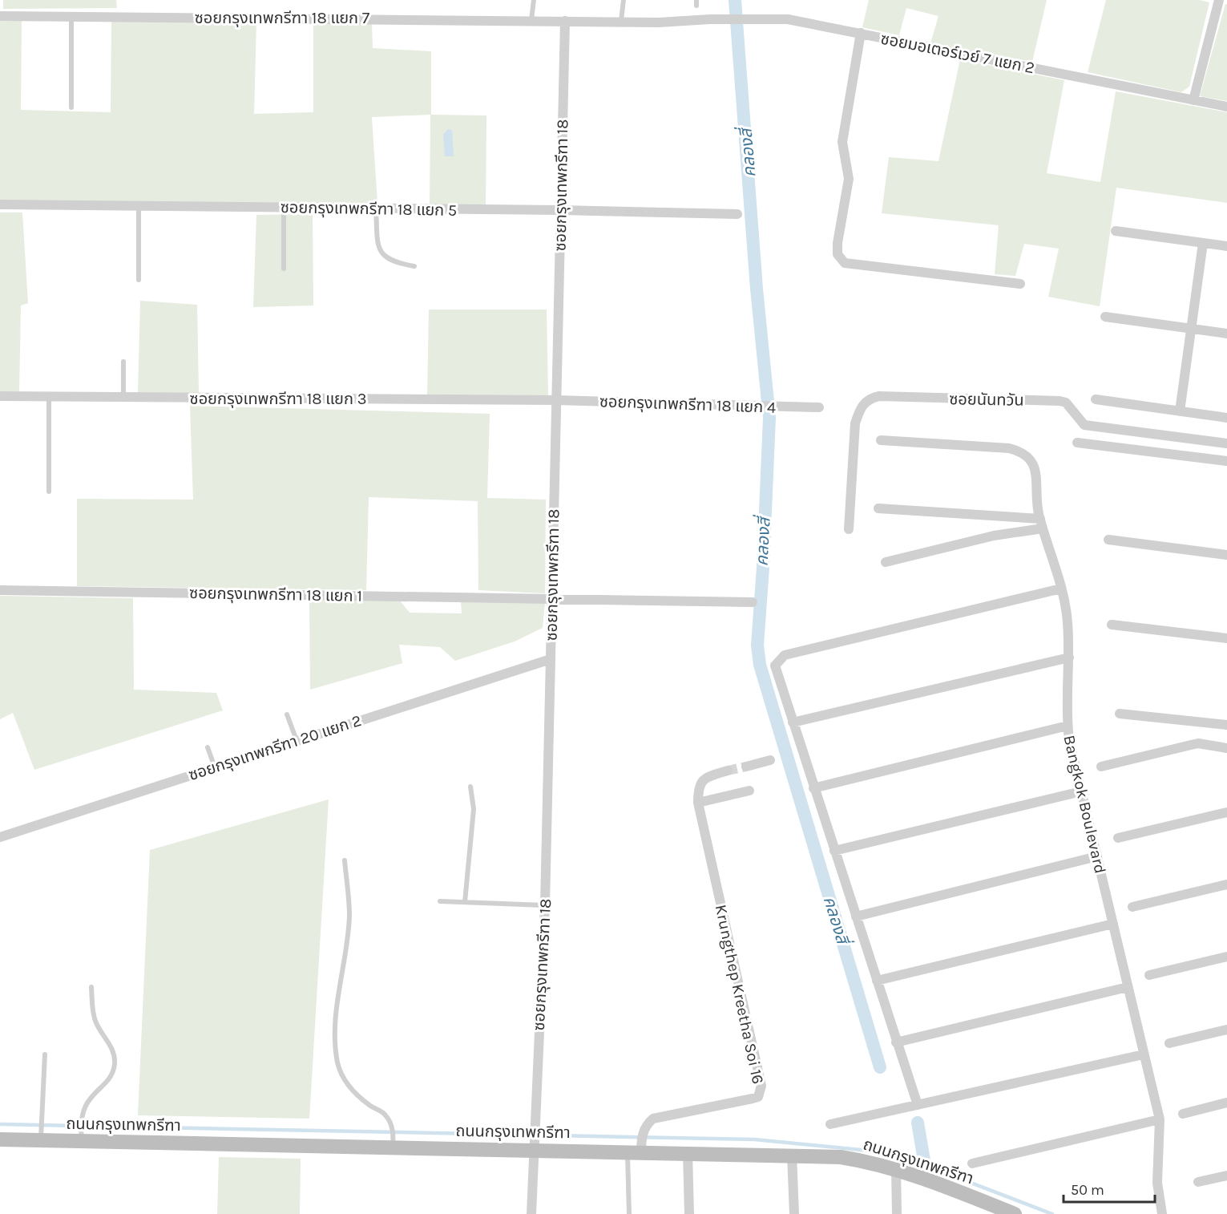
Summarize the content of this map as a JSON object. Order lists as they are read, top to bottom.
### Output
{
  "streets": {
    "main road": ["ถนนกรุงเทพกรีฑา"],
    "street": [
      "ซอยกรุงเทพกรีฑา 18 แยก 7",
      "ซอยมอเตอร์เวย์ 7 แยก 2",
      "ซอยกรุงเทพกรีฑา 18",
      "ซอยกรุงเทพกรีฑา 18 แยก 5",
      "ซอยกรุงเทพกรีฑา 18 แยก 3",
      "ซอยนันทวัน",
      "ซอยกรุงเทพกรีฑา 18 แยก 4",
      "ซอยกรุงเทพกรีฑา 18 แยก 1",
      "ซอยกรุงเทพกรีฑา 20 แยก 2",
      "Bangkok Boulevard",
      "Krungthep Kreetha Soi 16"
    ]
  },
  "crossings": [
    ["ซอยกรุงเทพกรีฑา 18 แยก 7", "ซอยมอเตอร์เวย์ 7 แยก 2"],
    ["ซอยกรุงเทพกรีฑา 18 แยก 7", "ซอยกรุงเทพกรีฑา 18"],
    ["ซอยกรุงเทพกรีฑา 18", "ซอยกรุงเทพกรีฑา 18 แยก 5"],
    ["ซอยกรุงเทพกรีฑา 18", "ซอยกรุงเทพกรีฑา 18 แยก 3"],
    ["ซอยกรุงเทพกรีฑา 18", "ซอยกรุงเทพกรีฑา 18 แยก 4"],
    ["ซอยกรุงเทพกรีฑา 18", "ซอยกรุงเทพกรีฑา 18 แยก 1"],
    ["ซอยกรุงเทพกรีฑา 18", "ซอยกรุงเทพกรีฑา 20 แยก 2"],
    ["ซอยกรุงเทพกรีฑา 18", "ถนนกรุงเทพกรีฑา"],
    ["ซอยกรุงเทพกรีฑา 18 แยก 3", "ซอยกรุงเทพกรีฑา 18 แยก 4"],
    ["Krungthep Kreetha Soi 16", "ถนนกรุงเทพกรีฑา"]
  ],
  "water": ["คลองสี่"],
  "scale_bar": "50 m"
}
